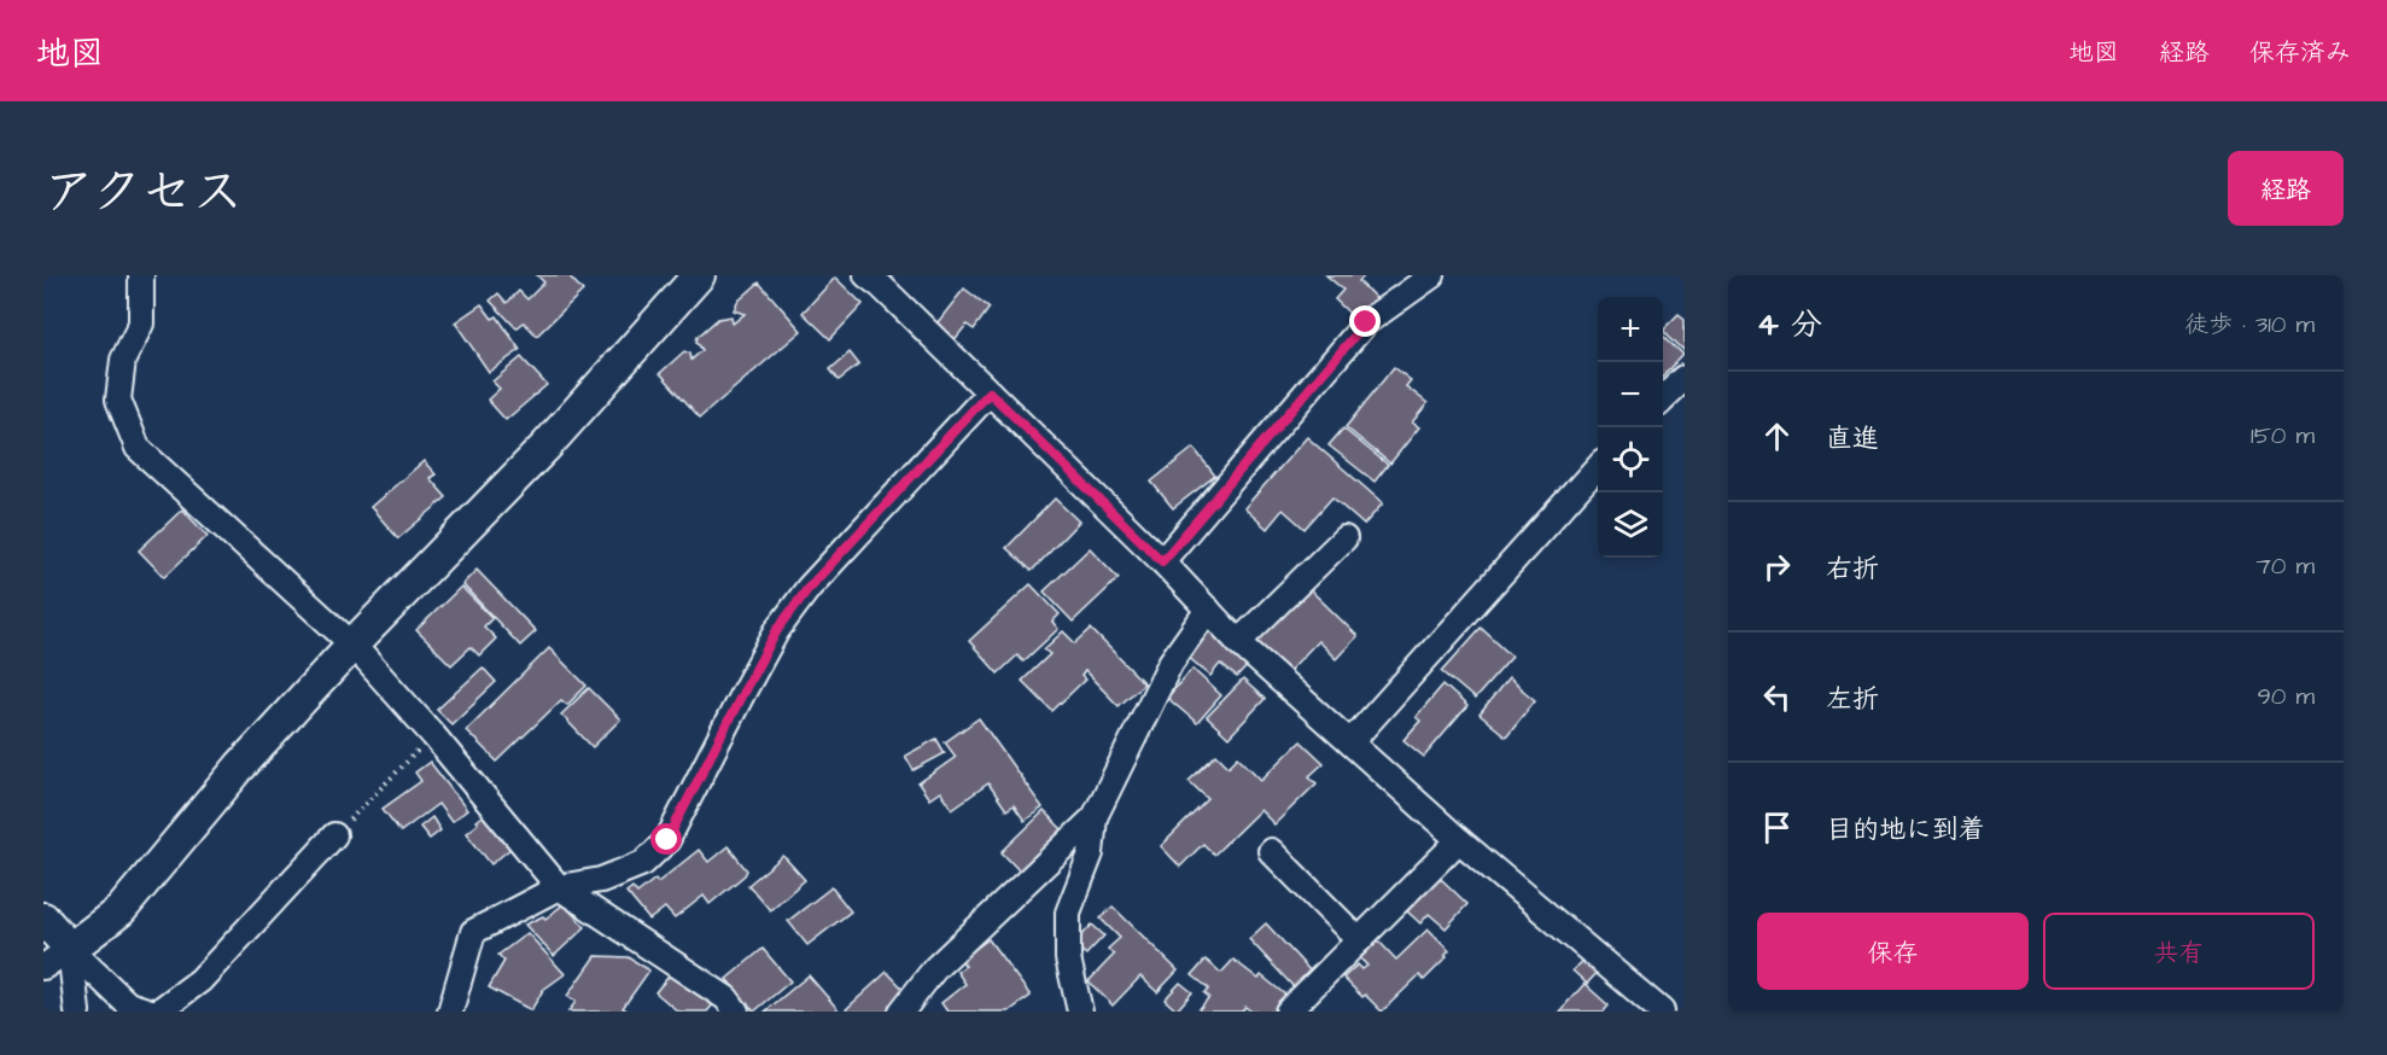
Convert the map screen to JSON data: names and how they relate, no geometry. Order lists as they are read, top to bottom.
{
  "page": {
    "header": "地図",
    "nav": ["地図", "経路", "保存済み"],
    "title": "アクセス",
    "buttons": [
      "経路",
      ["保存", "共有"]
    ],
    "heading": ["4 分", "徒歩 · 310 m"],
    "map_buttons": ["+", "−"],
    "list": [
      ["直進", "150 m"],
      ["右折", "70 m"],
      ["左折", "90 m"],
      "目的地に到着"
    ]
  }
}
